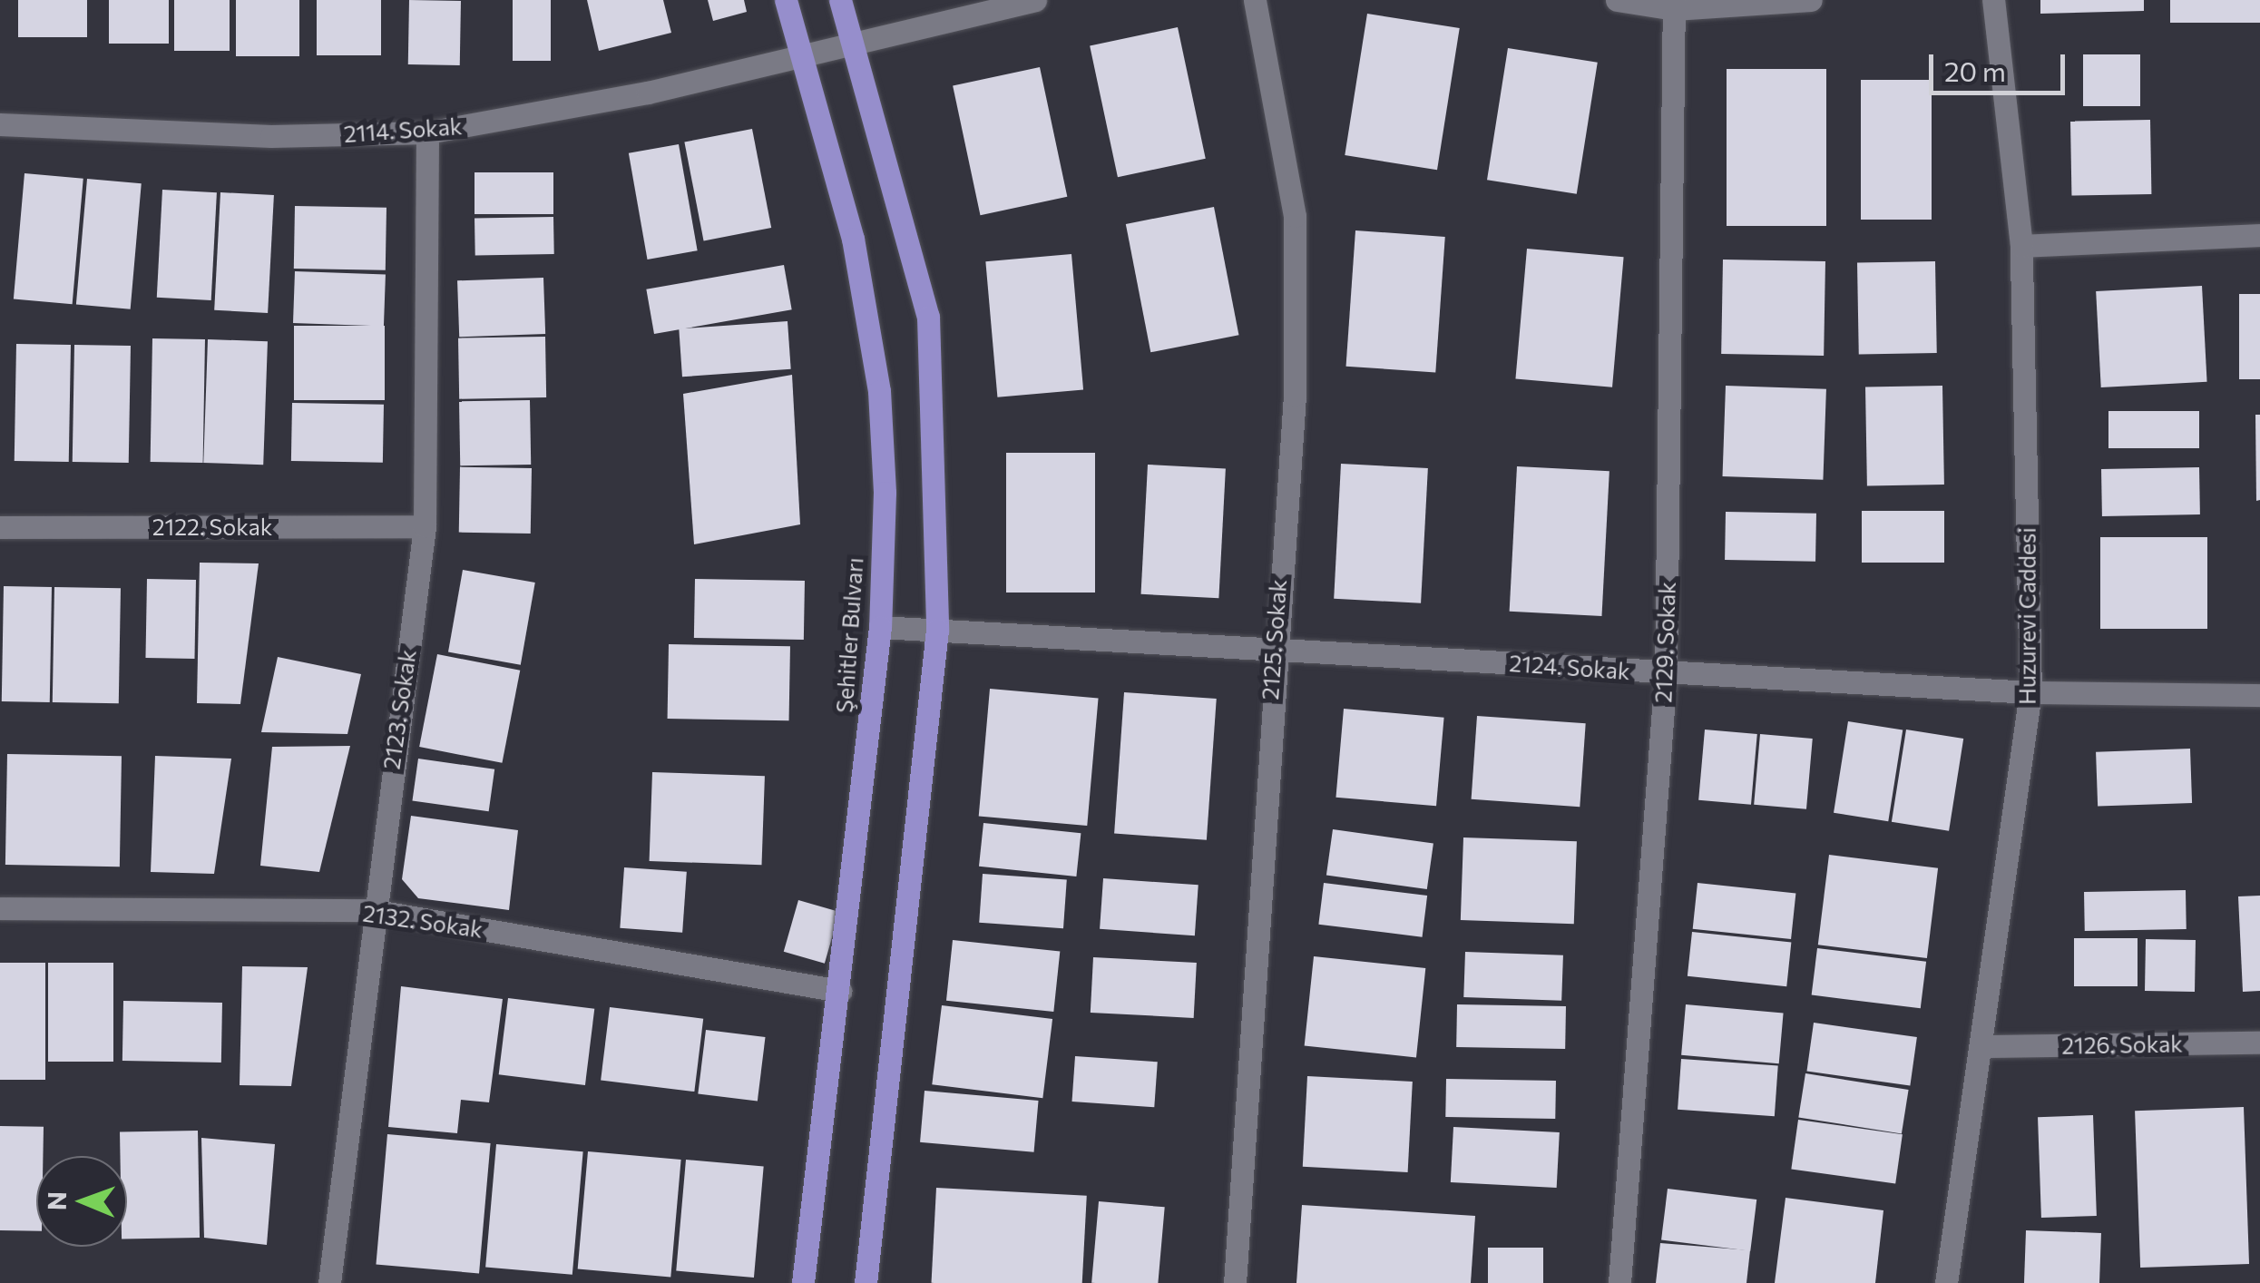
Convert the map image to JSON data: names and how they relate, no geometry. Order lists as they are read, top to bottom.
{
  "streets": {
    "main road": ["Şehitler Bulvarı"],
    "street": [
      "2114. Sokak",
      "2122. Sokak",
      "Huzurevi Caddesi",
      "2125. Sokak",
      "2129. Sokak",
      "2124. Sokak",
      "2123. Sokak",
      "2132. Sokak",
      "2126. Sokak"
    ]
  },
  "crossings": [
    ["2114. Sokak", "Şehitler Bulvarı"],
    ["2114. Sokak", "2123. Sokak"],
    ["2122. Sokak", "2123. Sokak"],
    ["Huzurevi Caddesi", "2124. Sokak"],
    ["Huzurevi Caddesi", "2126. Sokak"],
    ["Şehitler Bulvarı", "2124. Sokak"],
    ["Şehitler Bulvarı", "2132. Sokak"],
    ["2125. Sokak", "2124. Sokak"],
    ["2129. Sokak", "2124. Sokak"],
    ["2123. Sokak", "2132. Sokak"]
  ],
  "scale_bar": "20 m",
  "north": "left"
}
